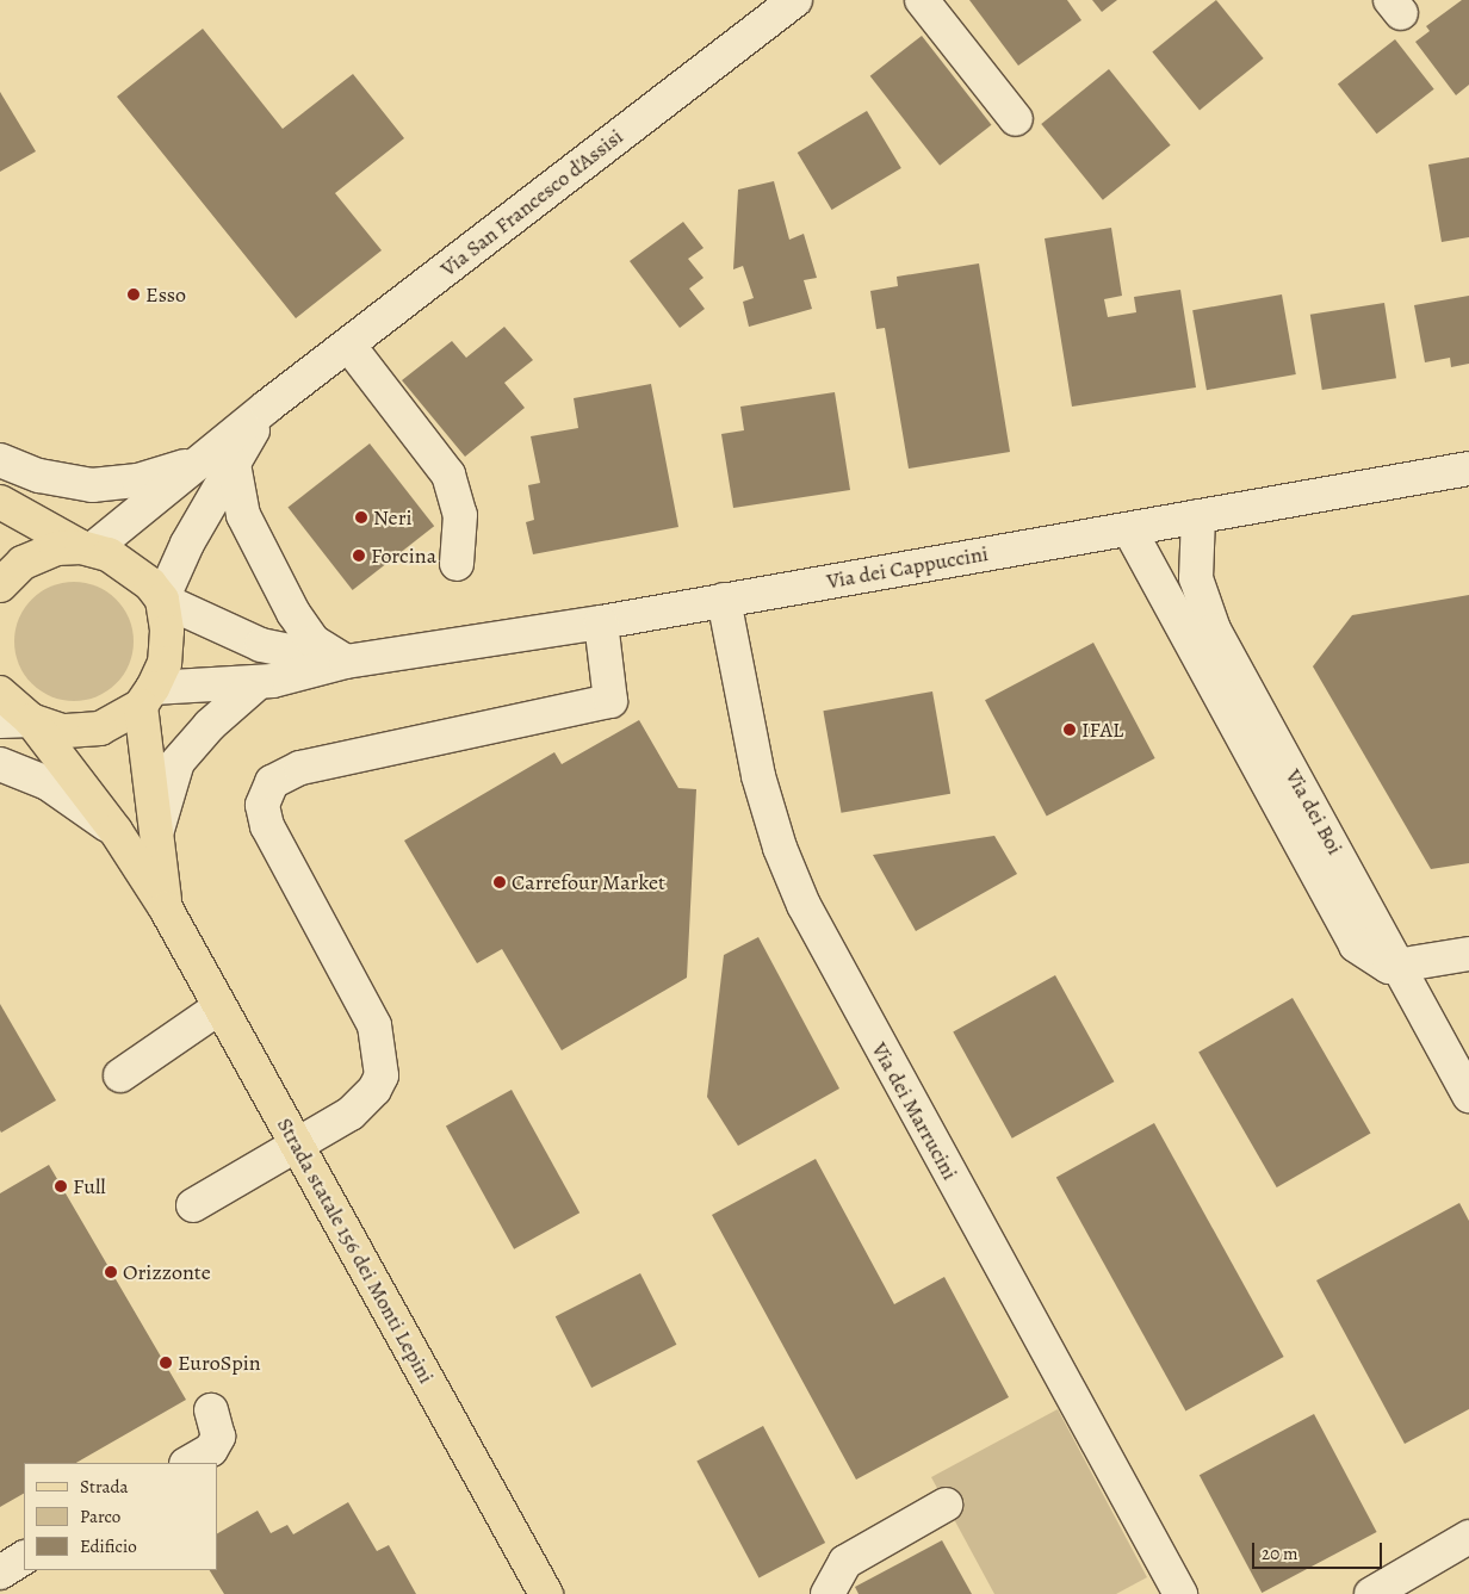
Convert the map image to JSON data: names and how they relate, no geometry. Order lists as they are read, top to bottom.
{
  "streets": {
    "main road": ["Strada statale 156 dei Monti Lepini"],
    "street": [
      "Via San Francesco d'Assisi",
      "Via dei Cappuccini",
      "Via dei Boi",
      "Via dei Marrucini"
    ]
  },
  "crossings": [
    ["Via San Francesco d'Assisi", "Via dei Cappuccini"],
    ["Via dei Cappuccini", "Via dei Boi"],
    ["Via dei Cappuccini", "Via dei Marrucini"],
    ["Via dei Cappuccini", "Strada statale 156 dei Monti Lepini"]
  ],
  "places": [
    "Esso",
    "Neri",
    "Forcina",
    "IFAL",
    "Carrefour Market",
    "Full",
    "Orizzonte",
    "EuroSpin"
  ],
  "legend": ["Strada", "Parco", "Edificio"],
  "scale_bar": "20 m"
}
